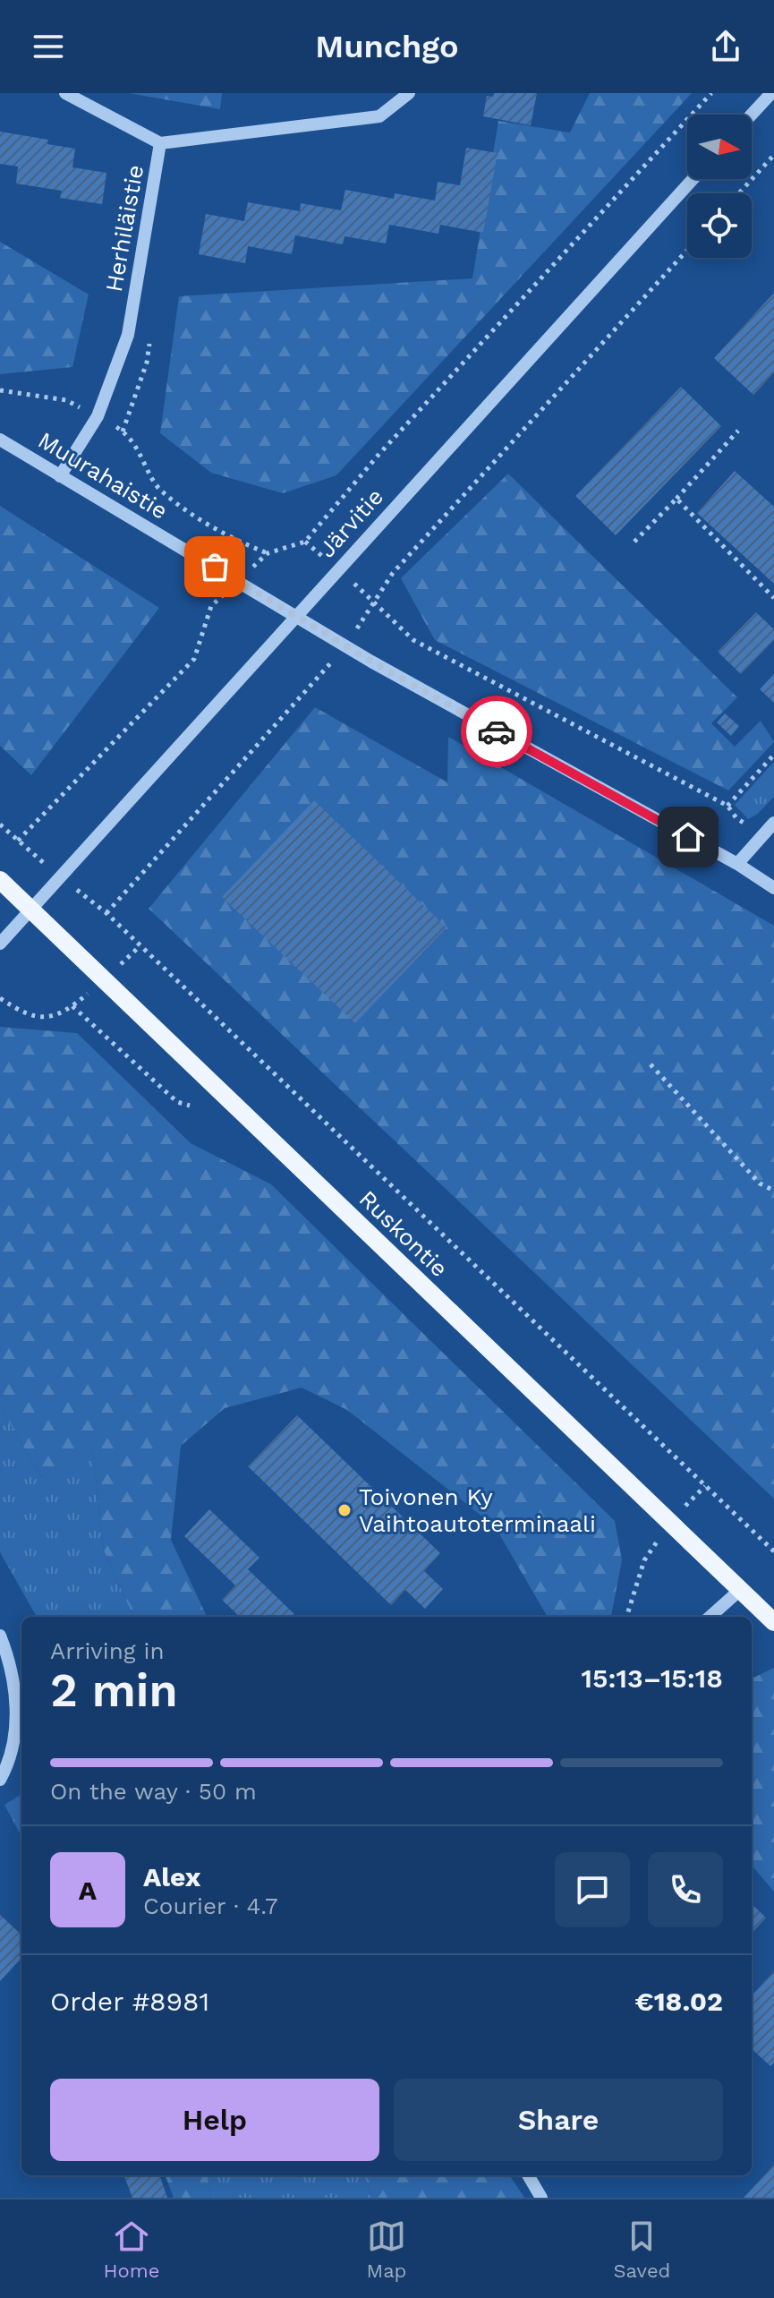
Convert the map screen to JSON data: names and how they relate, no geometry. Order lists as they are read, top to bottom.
{
  "streets": {
    "main road": ["Ruskontie"],
    "street": ["Herhiläistie", "Muurahaistie", "Järvitie"]
  },
  "crossings": [
    ["Herhiläistie", "Muurahaistie"],
    ["Muurahaistie", "Järvitie"],
    ["Järvitie", "Ruskontie"]
  ],
  "places": ["Toivonen Ky Vaihtoautoterminaali"],
  "north": "right",
  "page": {
    "header": "Munchgo",
    "heading": ["2 min", "Arriving in", "15:13–15:18"],
    "panel": [
      "Alex",
      "Courier · 4.7",
      "Order #8981",
      "€18.02"
    ],
    "bar": "On the way · 50 m",
    "round": "A",
    "buttons": ["Help", "Share"],
    "tabs": ["Home", "Map", "Saved"]
  }
}
